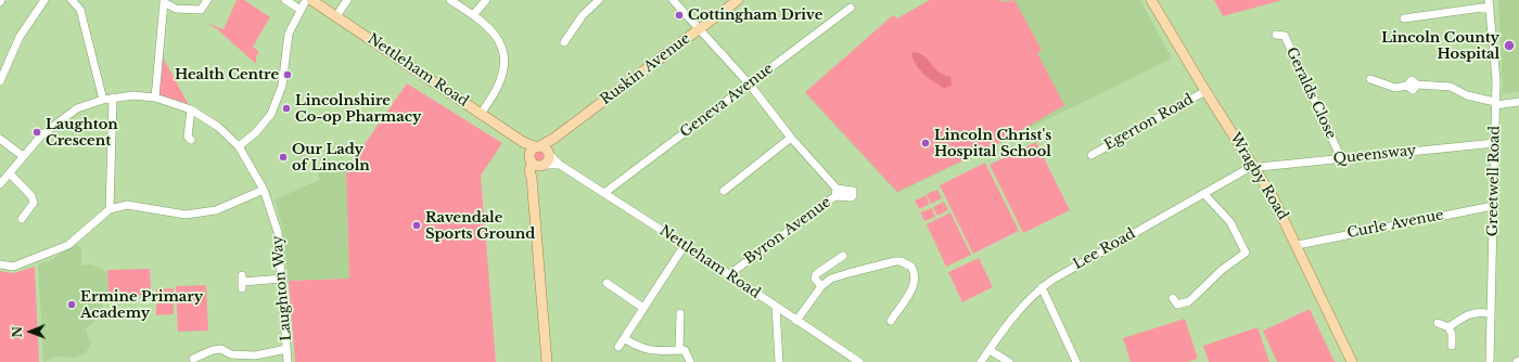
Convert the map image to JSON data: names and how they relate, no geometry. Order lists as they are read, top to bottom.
{
  "streets": {
    "main road": ["Ruskin Avenue", "Nettleham Road", "Wragby Road"],
    "street": [
      "Geralds Close",
      "Geneva Avenue",
      "Egerton Road",
      "Queensway",
      "Greetwell Road",
      "Curle Avenue",
      "Byron Avenue",
      "Lee Road",
      "Laughton Way"
    ]
  },
  "crossings": [
    ["Ruskin Avenue", "Nettleham Road"],
    ["Nettleham Road", "Geneva Avenue"],
    ["Nettleham Road", "Byron Avenue"],
    ["Geralds Close", "Queensway"],
    ["Egerton Road", "Wragby Road"],
    ["Queensway", "Wragby Road"],
    ["Queensway", "Greetwell Road"],
    ["Queensway", "Lee Road"],
    ["Wragby Road", "Curle Avenue"],
    ["Wragby Road", "Lee Road"],
    ["Greetwell Road", "Curle Avenue"]
  ],
  "places": [
    "Cottingham Drive",
    "Lincoln County Hospital",
    "Health Centre",
    "Lincolnshire Co-op Pharmacy",
    "Laughton Crescent",
    "Lincoln Christ's Hospital School",
    "Our Lady of Lincoln",
    "Ravendale Sports Ground",
    "Ermine Primary Academy"
  ],
  "north": "left"
}
